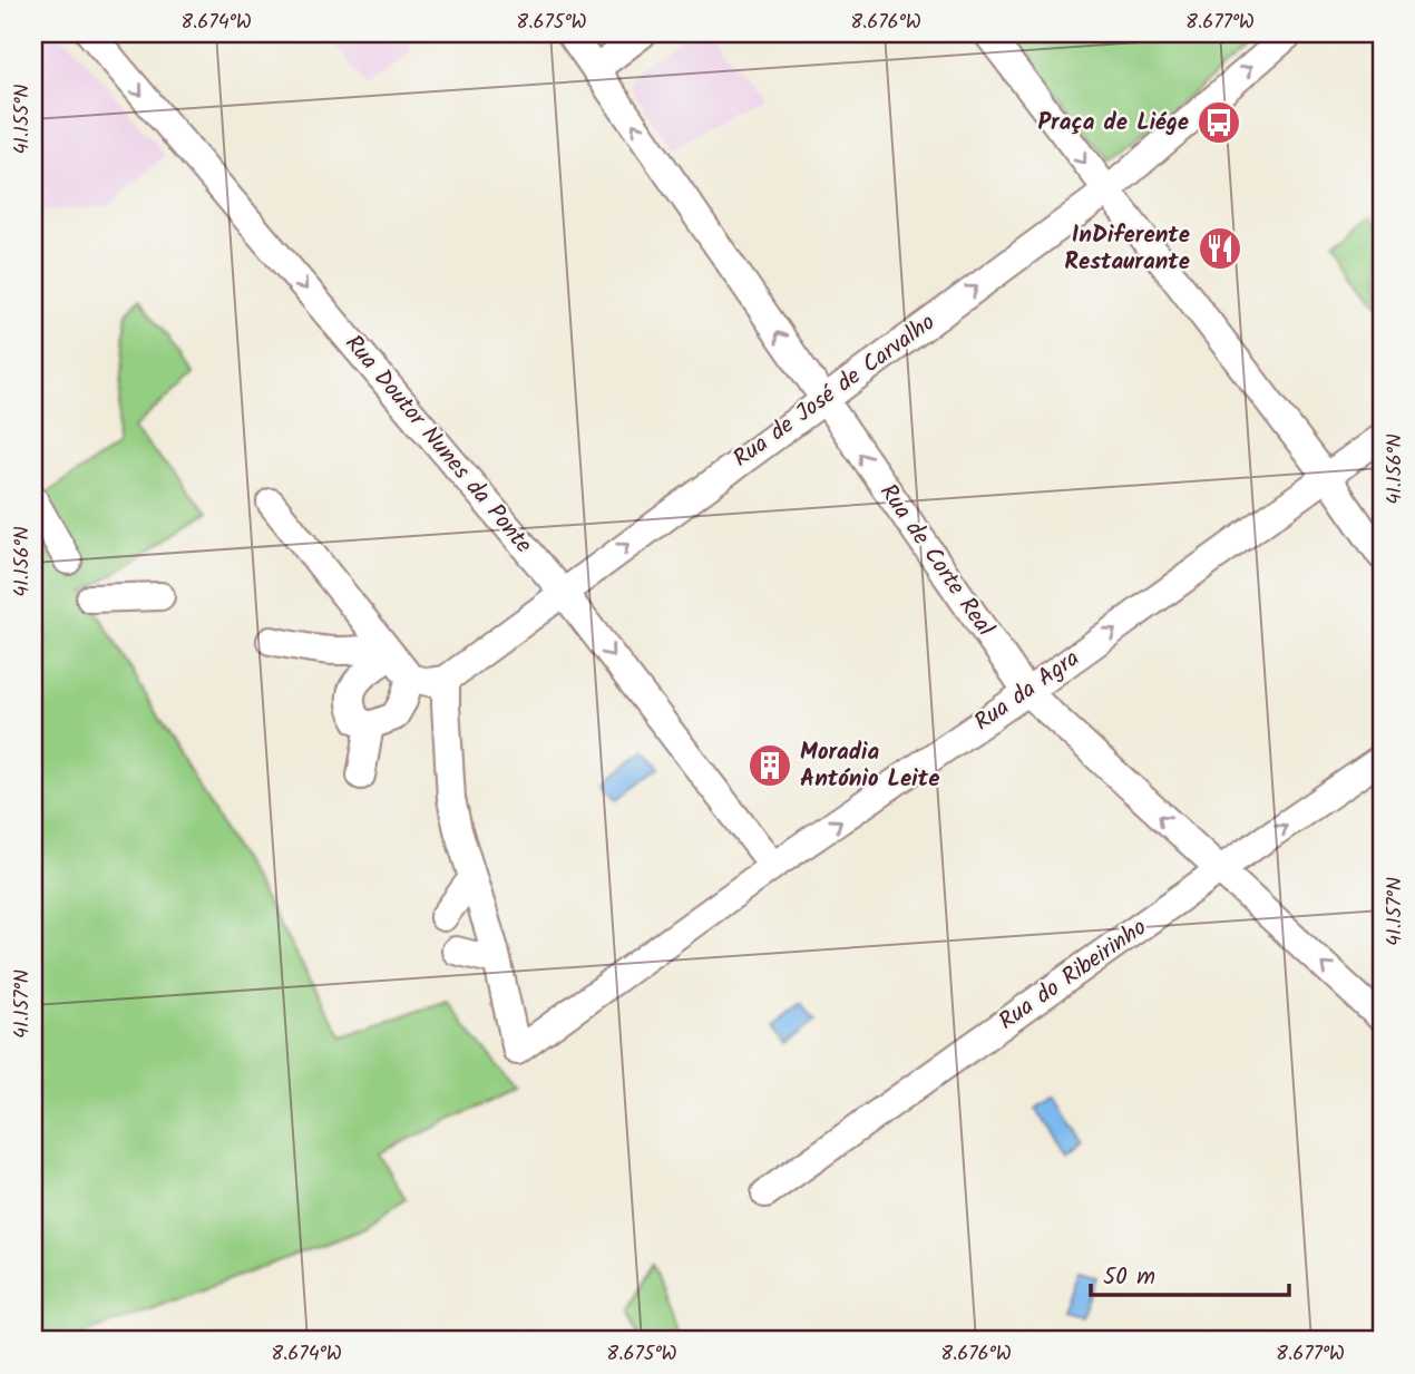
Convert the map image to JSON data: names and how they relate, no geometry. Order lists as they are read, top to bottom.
{
  "streets": {
    "street": [
      "Rua de José de Carvalho",
      "Rua Doutor Nunes da Ponte",
      "Rua de Corte Real",
      "Rua da Agra",
      "Rua do Ribeirinho"
    ]
  },
  "crossings": [
    ["Rua de José de Carvalho", "Rua Doutor Nunes da Ponte"],
    ["Rua de José de Carvalho", "Rua de Corte Real"],
    ["Rua Doutor Nunes da Ponte", "Rua da Agra"],
    ["Rua de Corte Real", "Rua da Agra"],
    ["Rua de Corte Real", "Rua do Ribeirinho"]
  ],
  "one_way": [
    "Rua de José de Carvalho",
    "Rua Doutor Nunes da Ponte",
    "Rua de Corte Real",
    "Rua da Agra"
  ],
  "places": {
    "bus stop": ["Praça de Liége"],
    "restaurant": ["InDiferente Restaurante"],
    "building": ["Moradia António Leite"]
  },
  "scale_bar": "50 m",
  "coordinates": [
    "8.674°W",
    "8.675°W",
    "8.676°W",
    "8.677°W",
    "41.155°N",
    "41.156°N",
    "41.157°N"
  ]
}
